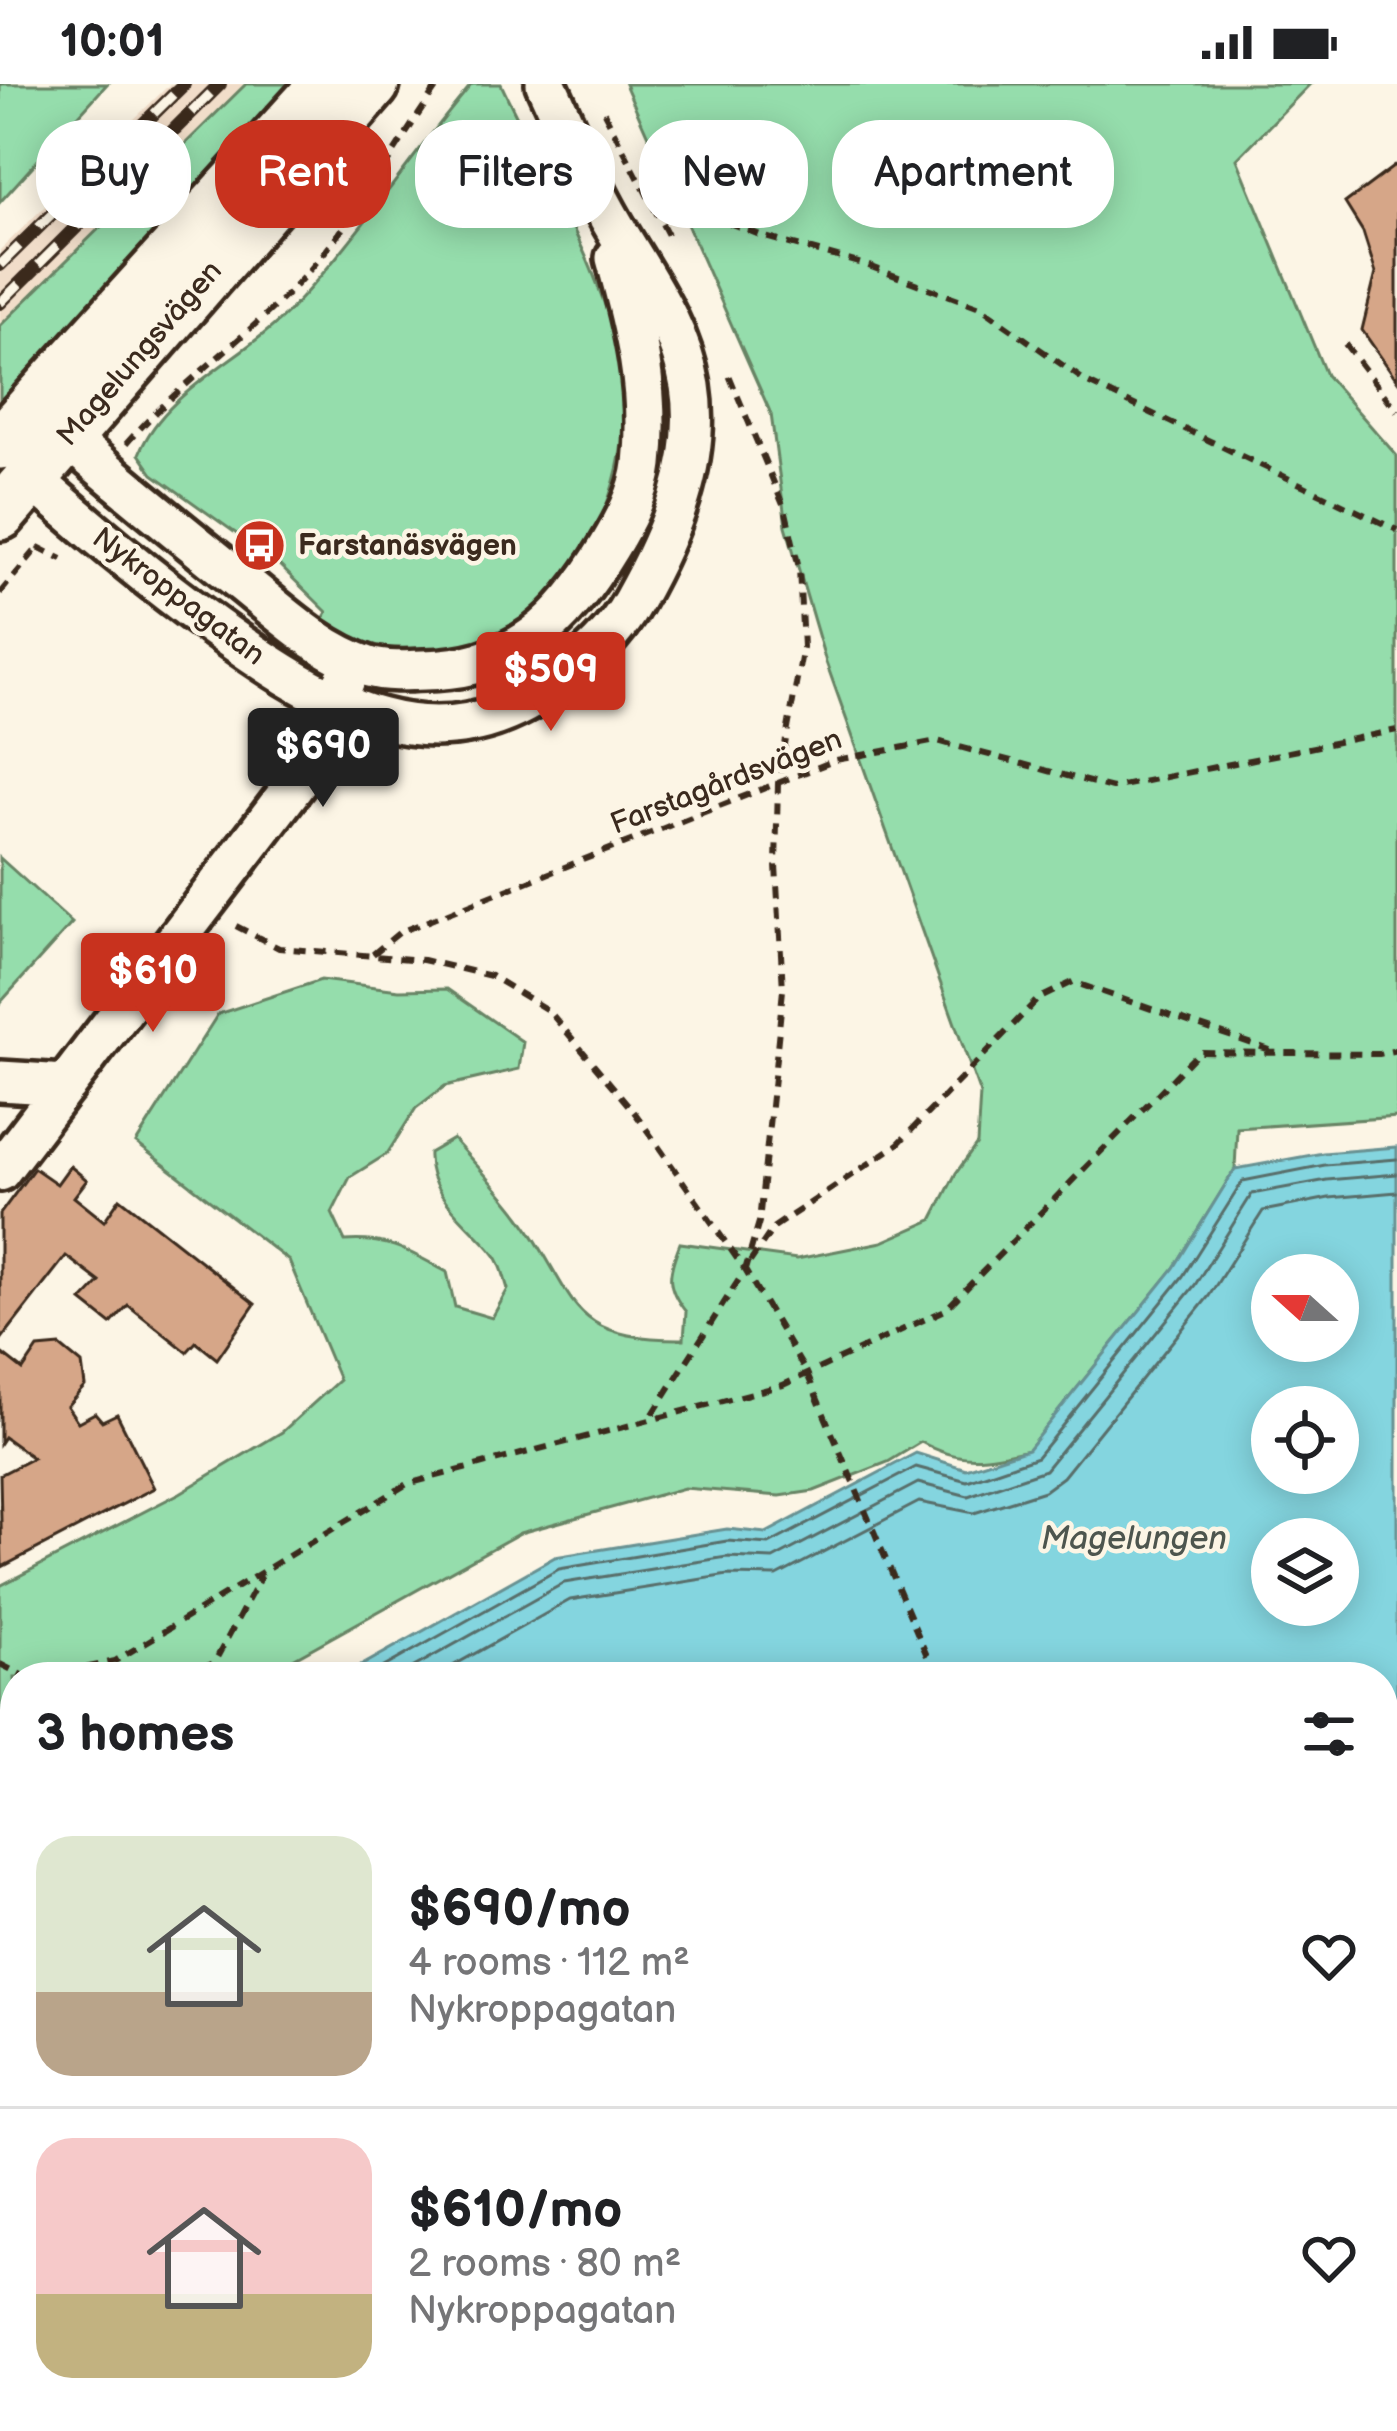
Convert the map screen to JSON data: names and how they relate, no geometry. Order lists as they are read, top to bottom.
{
  "streets": {
    "main road": ["Magelungsvägen"],
    "street": ["Nykroppagatan"],
    "path": ["Farstagårdsvägen"]
  },
  "crossings": [
    ["Magelungsvägen", "Nykroppagatan"]
  ],
  "water": ["Magelungen"],
  "places": {
    "bus stop": ["Farstanäsvägen"]
  },
  "north": "left",
  "page": {
    "status": "10:01",
    "chip": [
      "Buy",
      "Rent",
      "Filters",
      "New",
      "Apartment"
    ],
    "price": ["$509", "$690", "$610"],
    "heading": "3 homes",
    "list": [
      {
        "name": "$690/mo",
        "note": "4 rooms · 112 m² · Nykroppagatan"
      },
      {
        "name": "$610/mo",
        "note": "2 rooms · 80 m² · Nykroppagatan"
      }
    ]
  }
}
